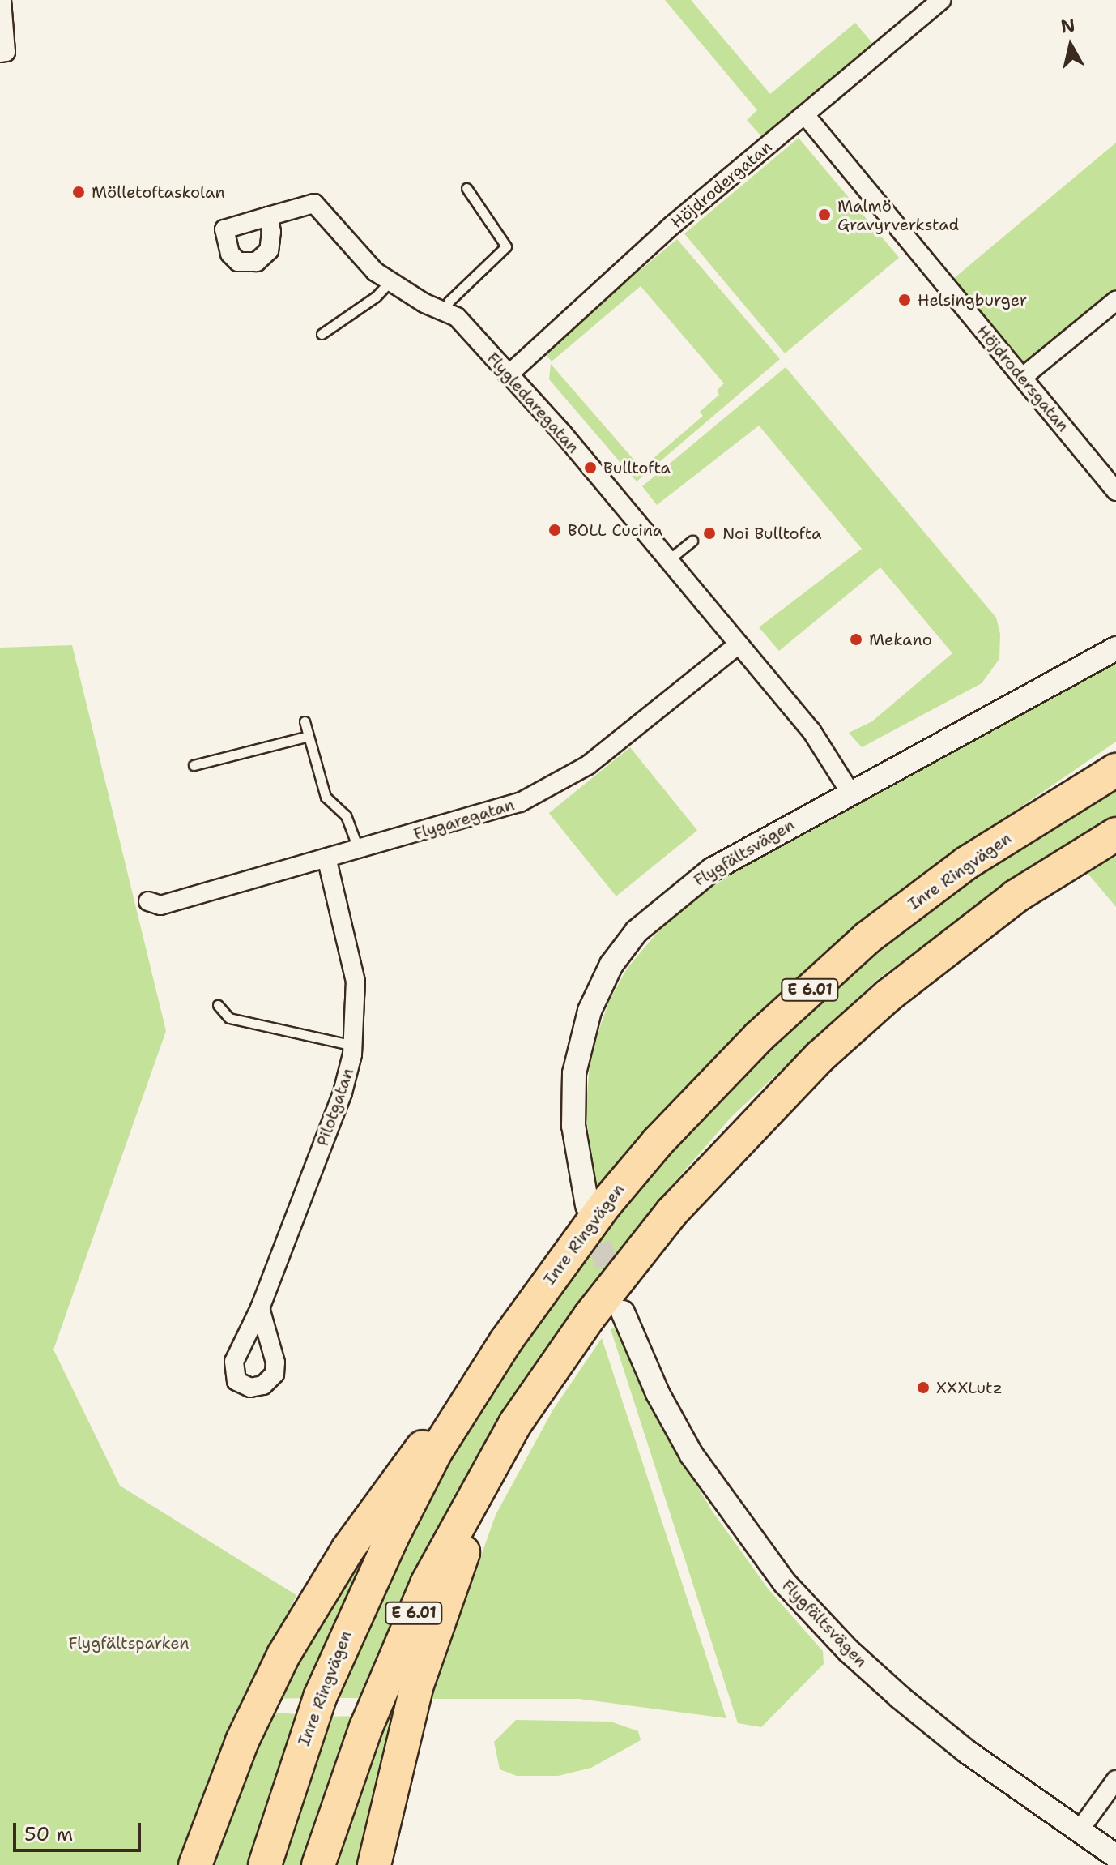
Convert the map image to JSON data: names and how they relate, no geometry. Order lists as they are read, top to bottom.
{
  "streets": {
    "highway": ["Inre Ringvägen", "E 6.01"],
    "street": [
      "Höjdrodergatan",
      "Höjdrodersgatan",
      "Flygledaregatan",
      "Flygaregatan",
      "Flygfältsvägen",
      "Pilotgatan"
    ]
  },
  "crossings": [
    ["Höjdrodergatan", "Höjdrodersgatan"],
    ["Höjdrodergatan", "Flygledaregatan"],
    ["Flygledaregatan", "Flygaregatan"],
    ["Flygledaregatan", "Flygfältsvägen"],
    ["Flygaregatan", "Pilotgatan"]
  ],
  "parks": ["Flygfältsparken"],
  "places": [
    "Mölletoftaskolan",
    "Malmö Gravyrverkstad",
    "Helsingburger",
    "Bulltofta",
    "BOLL Cucina",
    "Noi Bulltofta",
    "Mekano",
    "XXXLutz"
  ],
  "scale_bar": "50 m",
  "north": "top"
}
